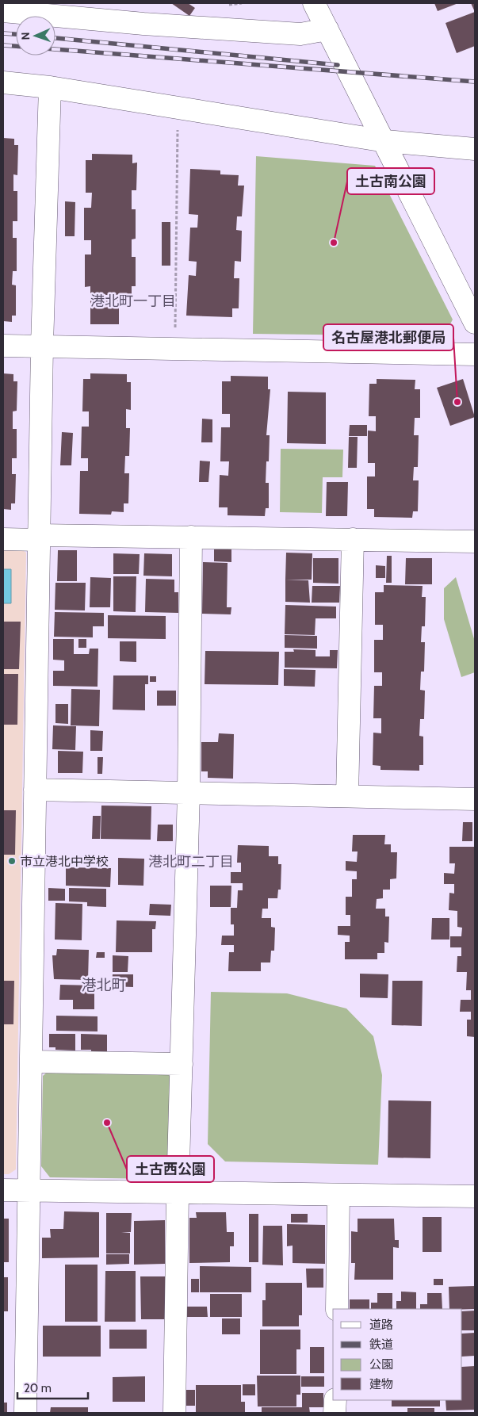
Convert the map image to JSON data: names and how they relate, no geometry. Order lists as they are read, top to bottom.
{
  "districts": ["港北町一丁目", "港北町二丁目", "港北町"],
  "places": [
    "土古南公園",
    "名古屋港北郵便局",
    "市立港北中学校",
    "土古西公園"
  ],
  "legend": [
    "道路",
    "鉄道",
    "公園",
    "建物"
  ],
  "scale_bar": "20 m",
  "north": "left"
}
